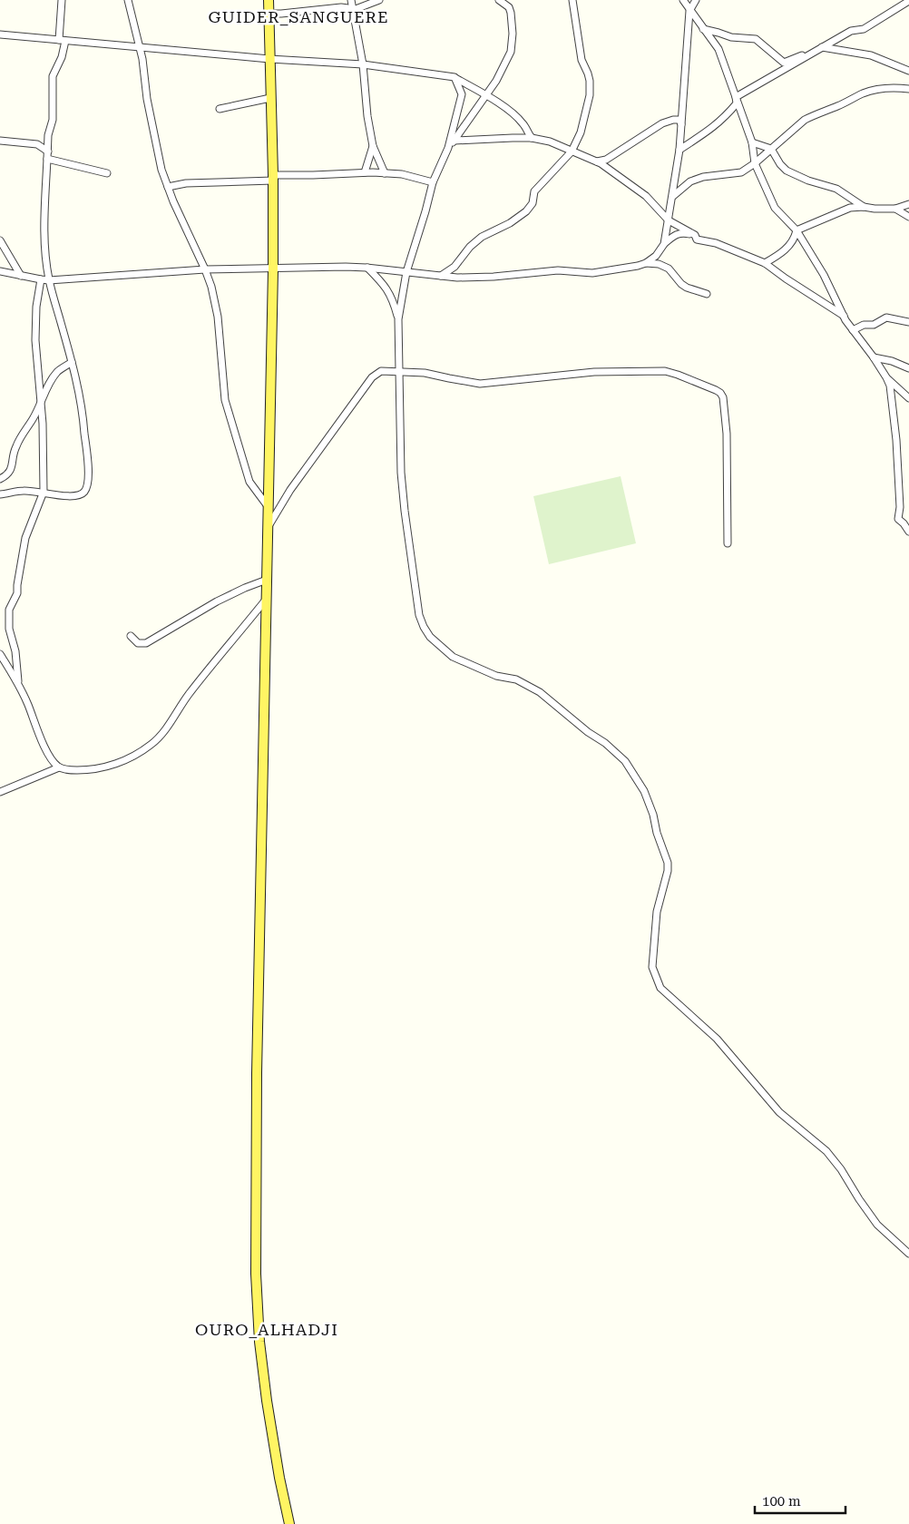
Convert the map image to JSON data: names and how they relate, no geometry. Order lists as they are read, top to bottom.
{
  "districts": ["GUIDER_SANGUERE", "OURO_ALHADJI"],
  "scale_bar": "100 m"
}
